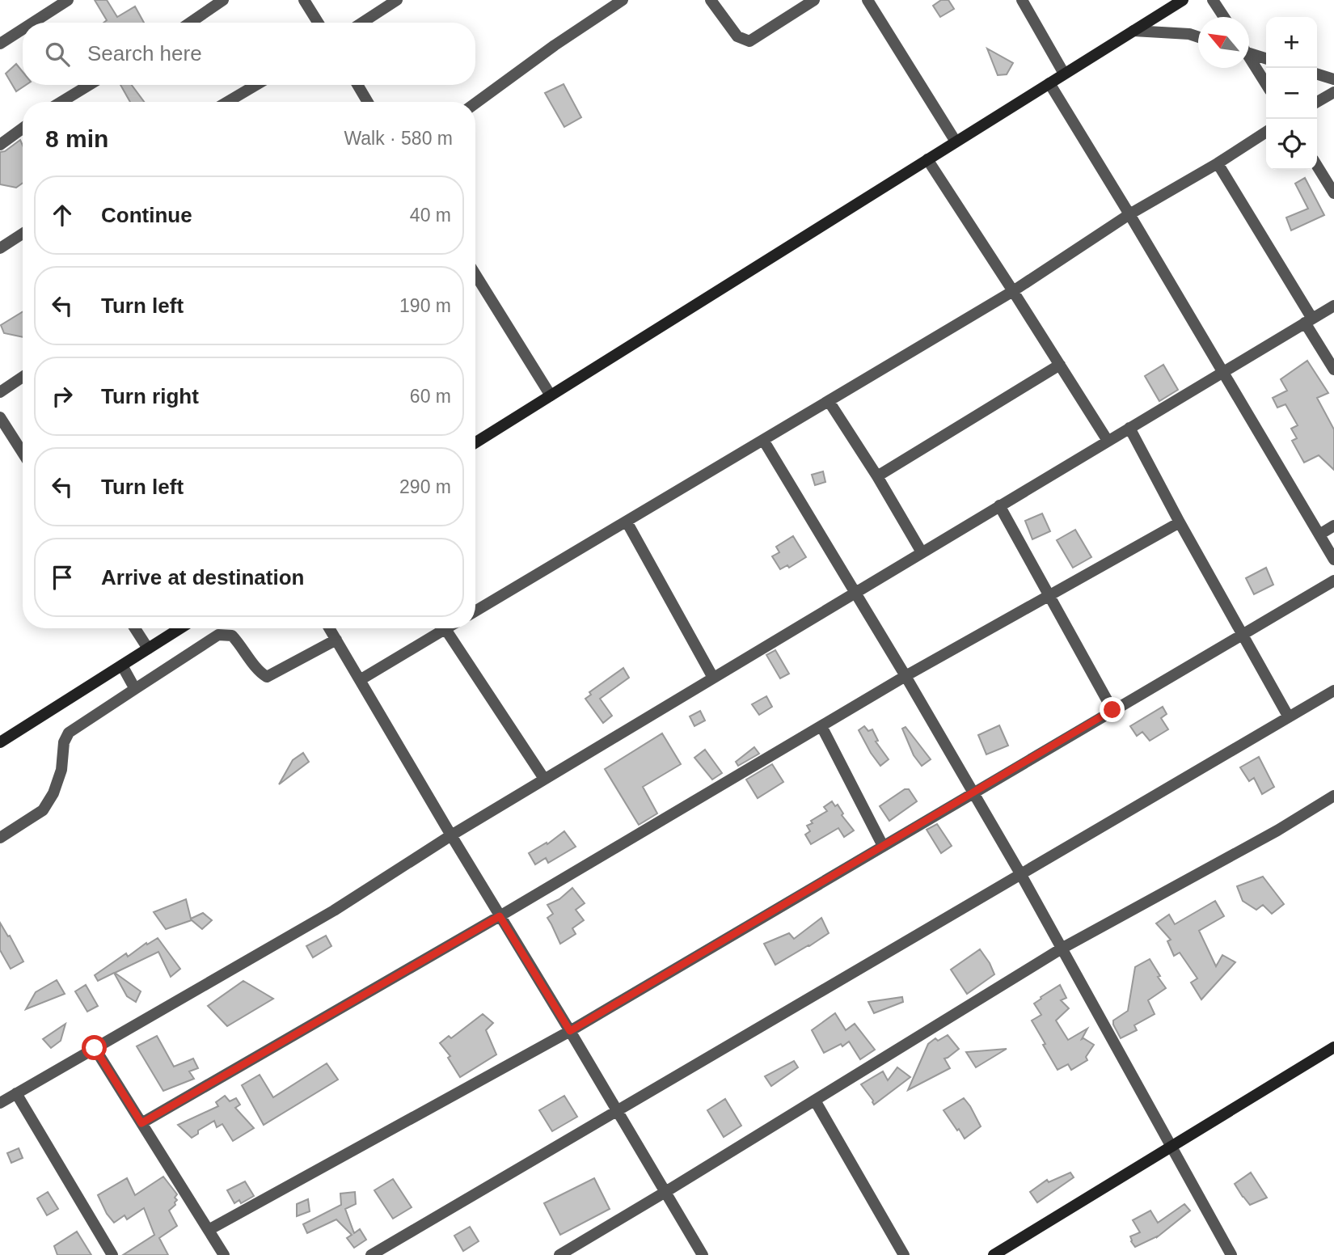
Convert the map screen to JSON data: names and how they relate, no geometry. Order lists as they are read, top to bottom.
{
  "north": "top left",
  "page": {
    "map_buttons": ["+", "−"],
    "search": "Search here",
    "heading": ["8 min", "Walk · 580 m"],
    "list": [
      ["Continue", "40 m"],
      ["Turn left", "190 m"],
      ["Turn right", "60 m"],
      ["Turn left", "290 m"],
      "Arrive at destination"
    ]
  }
}
